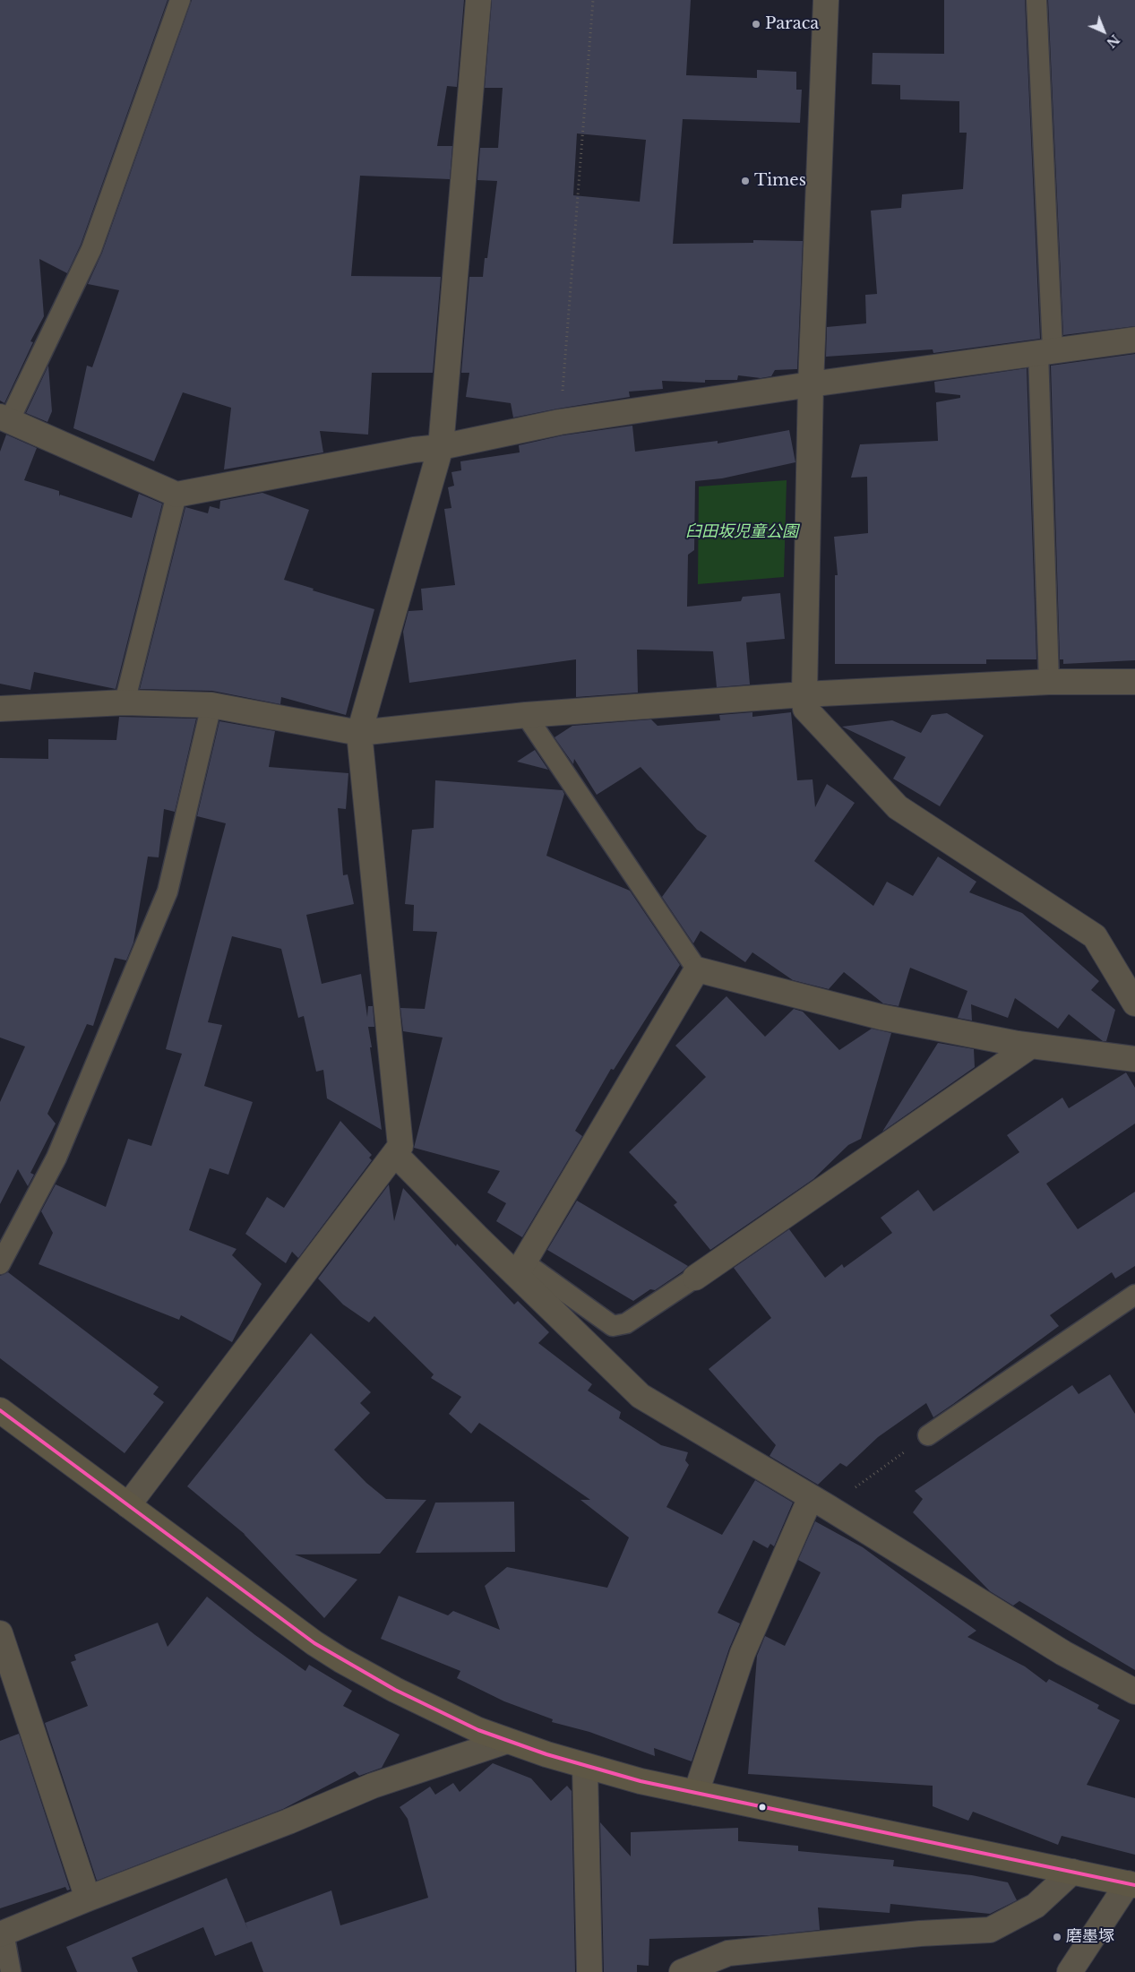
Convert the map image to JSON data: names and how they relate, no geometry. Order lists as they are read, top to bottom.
{
  "parks": ["臼田坂児童公園"],
  "places": ["Paraca", "Times", "磨墨塚"],
  "north": "bottom right"
}
